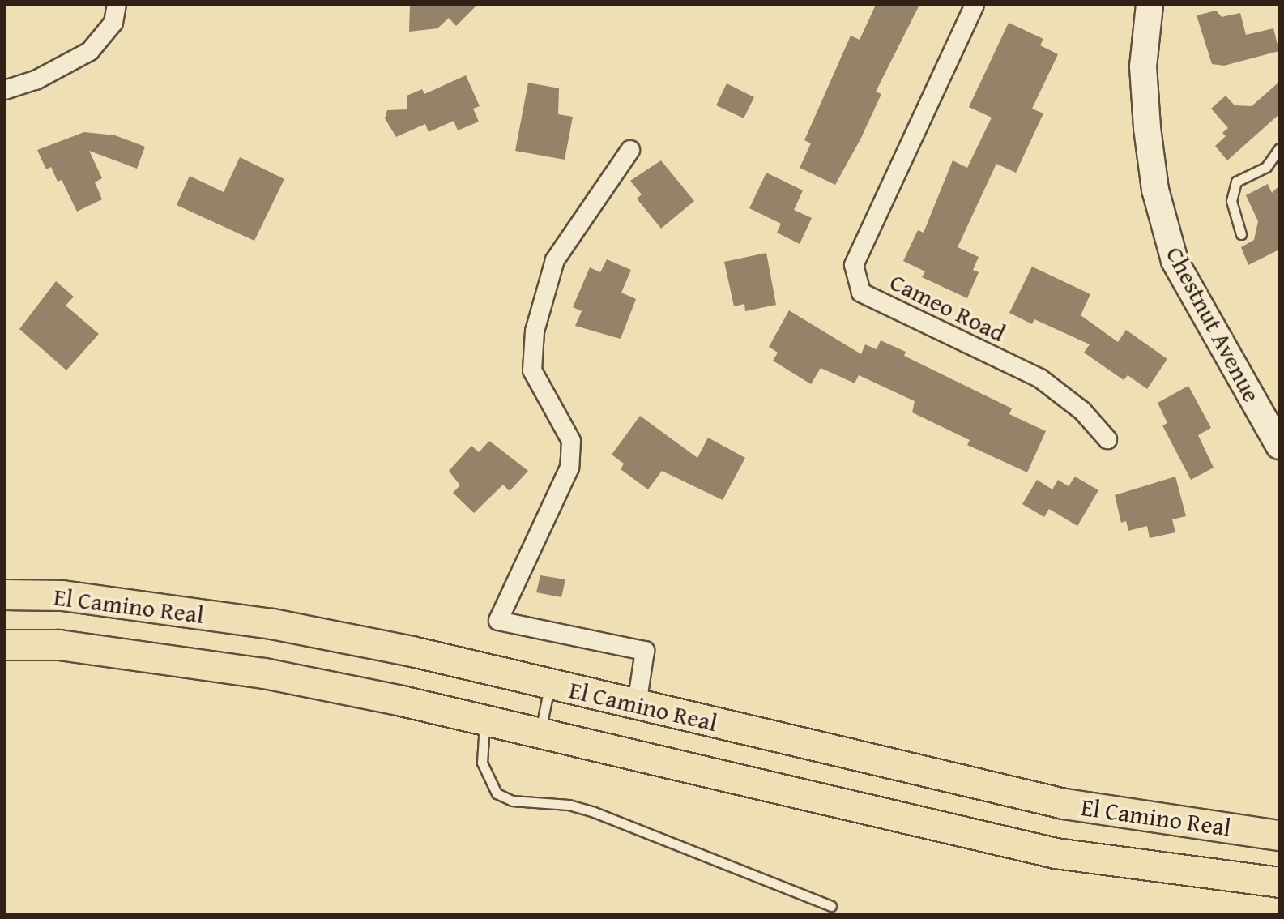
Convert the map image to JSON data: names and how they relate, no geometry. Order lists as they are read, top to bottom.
{
  "streets": {
    "main road": ["Chestnut Avenue", "El Camino Real"],
    "street": ["Cameo Road"]
  }
}
